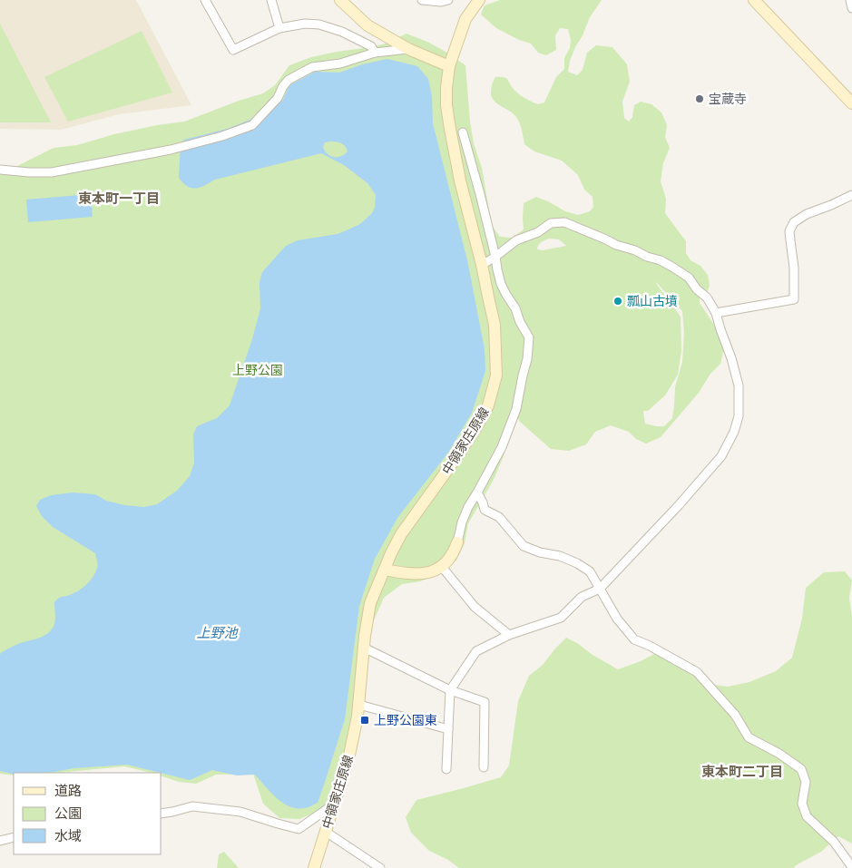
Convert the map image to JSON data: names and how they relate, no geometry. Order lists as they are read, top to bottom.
{
  "streets": {
    "main road": ["中領家庄原線"]
  },
  "districts": ["東本町一丁目", "東本町二丁目"],
  "water": ["上野池"],
  "parks": ["上野公園"],
  "places": {
    "other": ["宝蔵寺", "瓢山古墳"],
    "transit": ["上野公園東"]
  },
  "legend": ["道路", "公園", "水域"]
}
